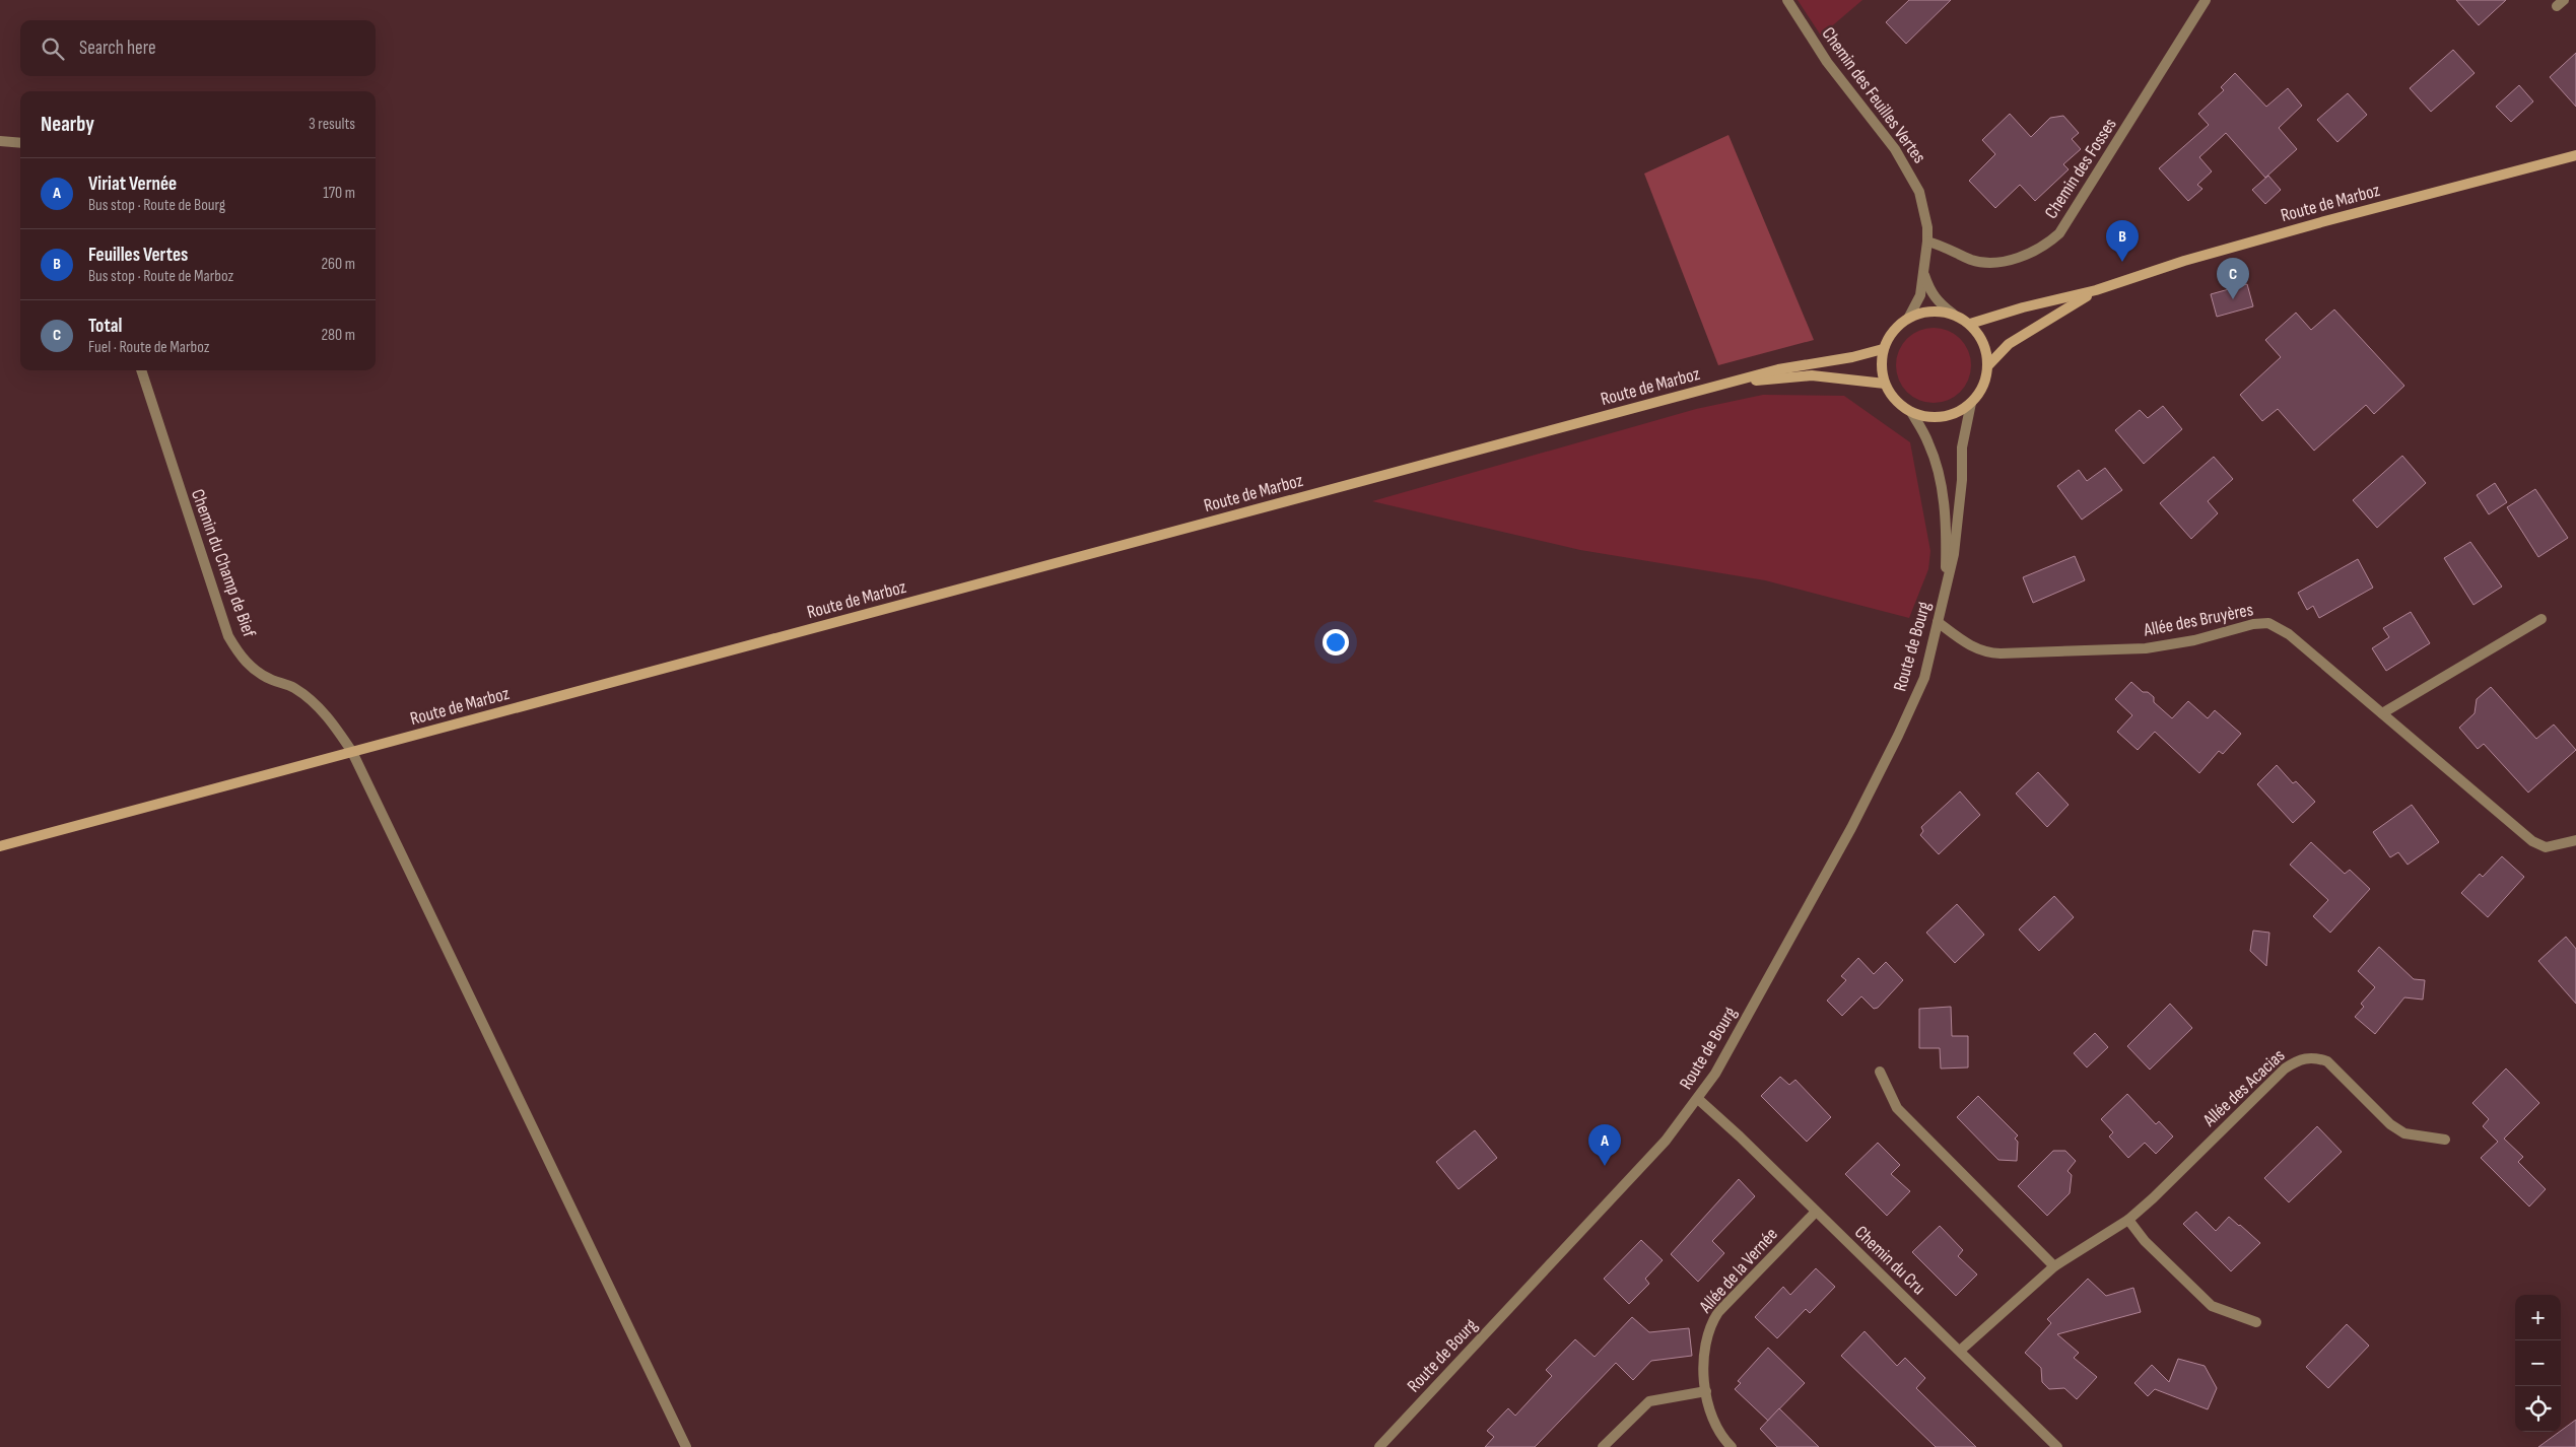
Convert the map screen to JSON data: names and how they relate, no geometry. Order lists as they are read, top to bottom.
{
  "streets": {
    "main road": ["Route de Marboz"],
    "street": [
      "Chemin des Feuilles Vertes",
      "Chemin des Fosses",
      "Chemin du Champ de Bief",
      "Allée des Bruyères",
      "Route de Bourg",
      "Allée des Acacias",
      "Chemin du Cru",
      "Allée de la Vernée"
    ]
  },
  "crossings": [
    ["Chemin des Feuilles Vertes", "Chemin des Fosses"],
    ["Route de Marboz", "Chemin du Champ de Bief"],
    ["Route de Marboz", "Route de Bourg"],
    ["Allée des Bruyères", "Route de Bourg"],
    ["Route de Bourg", "Chemin du Cru"],
    ["Allée des Acacias", "Chemin du Cru"],
    ["Chemin du Cru", "Allée de la Vernée"]
  ],
  "page": {
    "search": "Search here",
    "heading": ["Nearby", "3 results"],
    "list": [
      {
        "mark": "A",
        "name": "Viriat Vernée",
        "note": "Bus stop · Route de Bourg",
        "value": "170 m"
      },
      {
        "mark": "B",
        "name": "Feuilles Vertes",
        "note": "Bus stop · Route de Marboz",
        "value": "260 m"
      },
      {
        "mark": "C",
        "name": "Total",
        "note": "Fuel · Route de Marboz",
        "value": "280 m"
      }
    ],
    "pins": ["B", "C", "A"],
    "map_buttons": ["+", "−"]
  }
}
